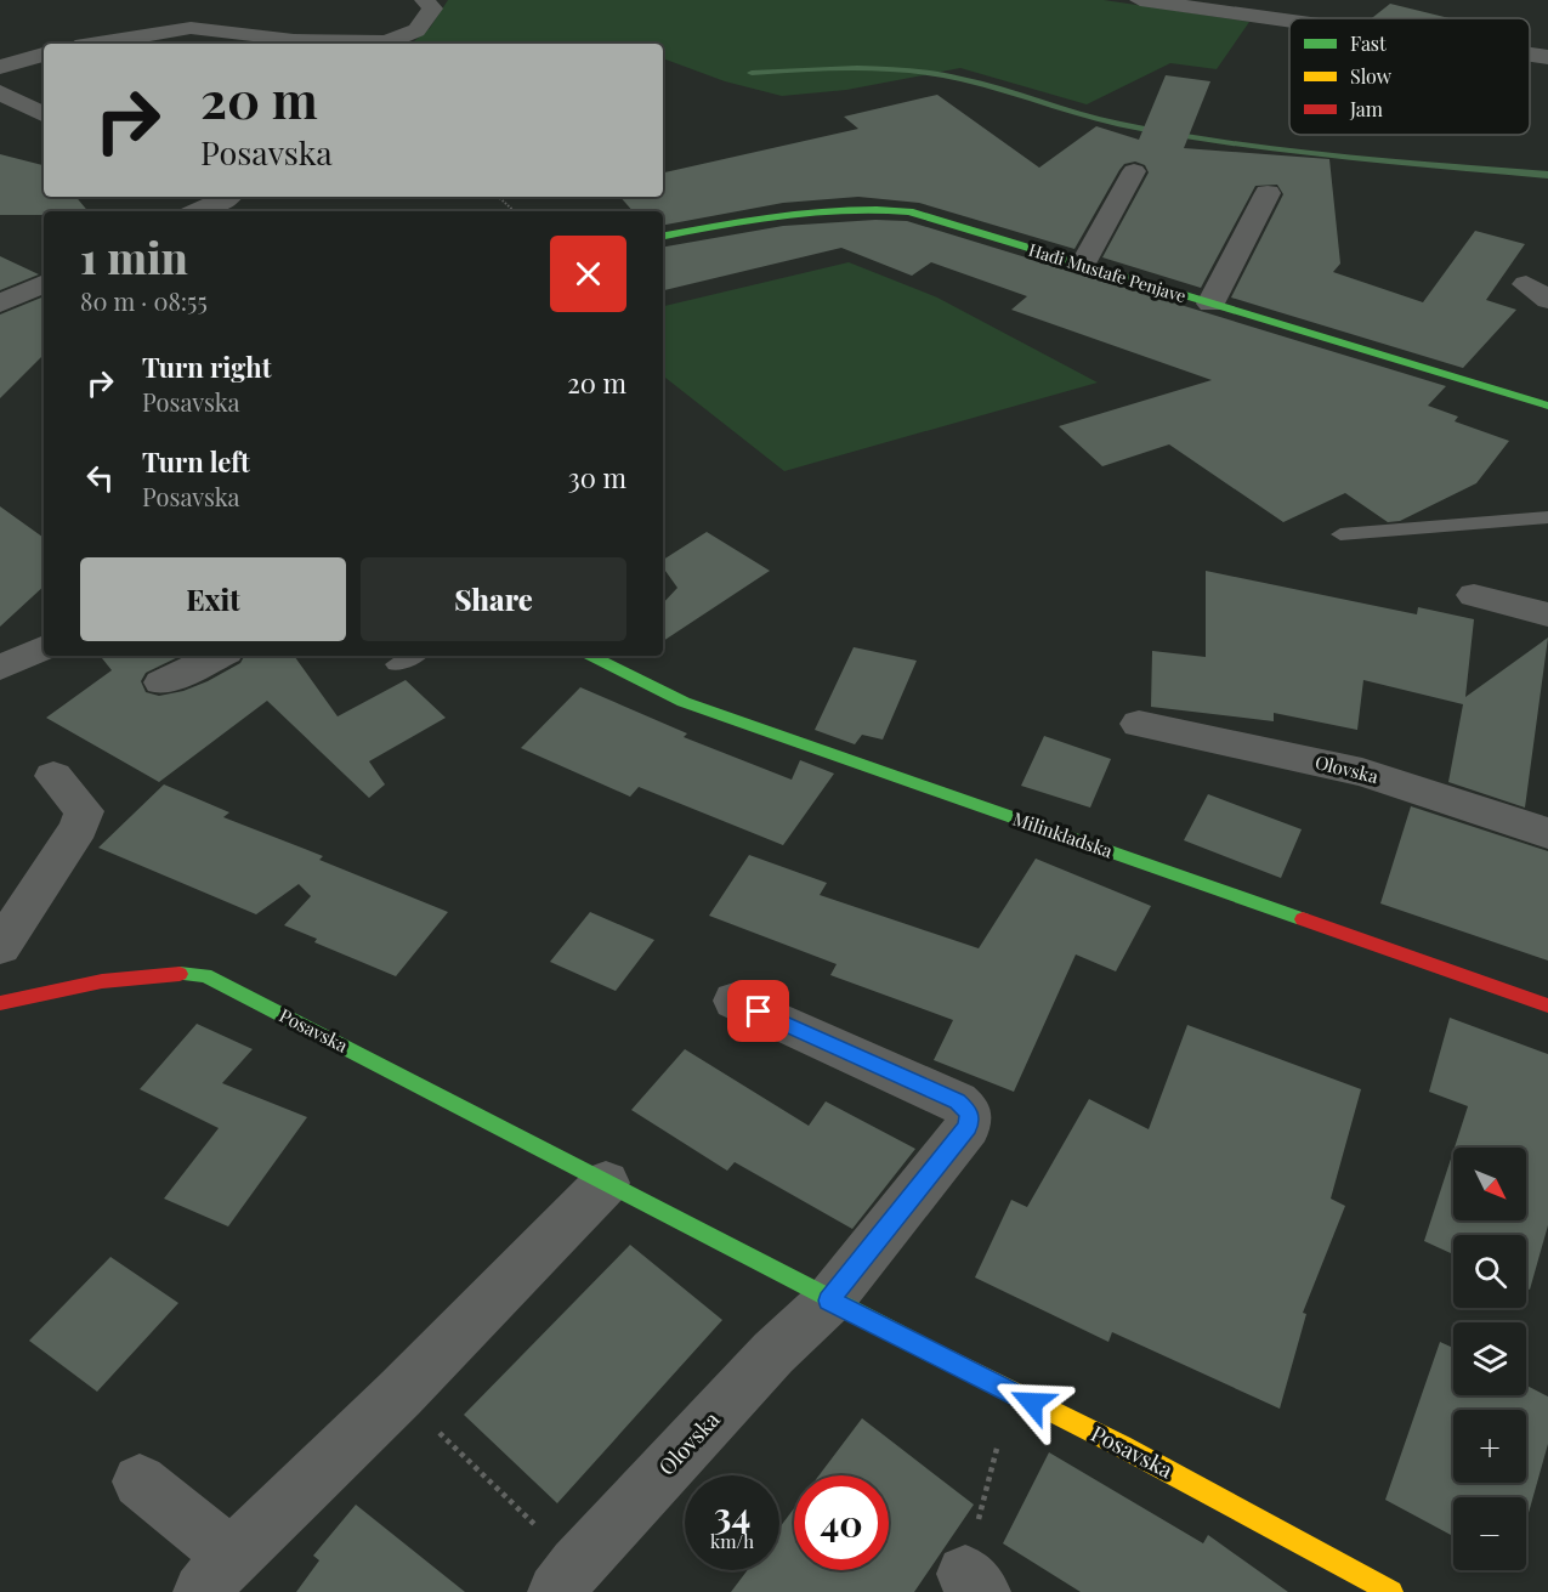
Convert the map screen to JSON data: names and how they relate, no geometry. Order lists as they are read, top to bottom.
{
  "streets": {
    "street": [
      "Hađi Mustafe Penjave",
      "Olovska",
      "Milinkladska",
      "Posavska"
    ]
  },
  "crossings": [
    ["Olovska", "Posavska"]
  ],
  "legend": ["Fast", "Slow", "Jam"],
  "north": "bottom right",
  "page": {
    "turn": ["20 m", "Posavska"],
    "heading": ["1 min", "80 m · 08:55"],
    "list": [
      {
        "name": "Turn right",
        "note": "Posavska",
        "value": "20 m"
      },
      {
        "name": "Turn left",
        "note": "Posavska",
        "value": "30 m"
      }
    ],
    "buttons": ["Exit", "Share"],
    "map_buttons": ["+", "−"],
    "speed": "34 km/h",
    "limit": "40"
  }
}
